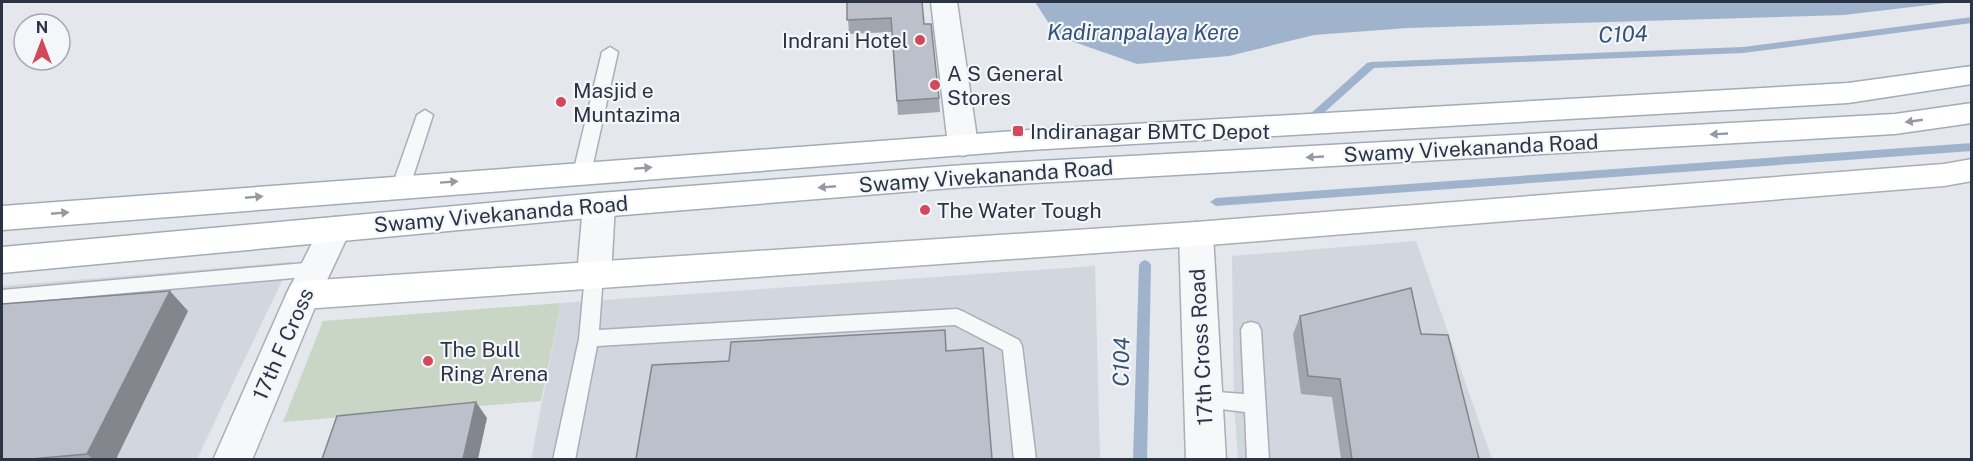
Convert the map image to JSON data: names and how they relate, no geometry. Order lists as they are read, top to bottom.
{
  "streets": {
    "main road": ["Swamy Vivekananda Road"],
    "street": ["17th F Cross", "17th Cross Road"]
  },
  "crossings": [
    ["Swamy Vivekananda Road", "17th F Cross"]
  ],
  "water": ["Kadiranpalaya Kere", "C104"],
  "places": {
    "other": [
      "Indrani Hotel",
      "A S General Stores",
      "Masjid e Muntazima",
      "The Water Tough",
      "The Bull Ring Arena"
    ],
    "transit": ["Indiranagar BMTC Depot"]
  },
  "north": "top"
}
